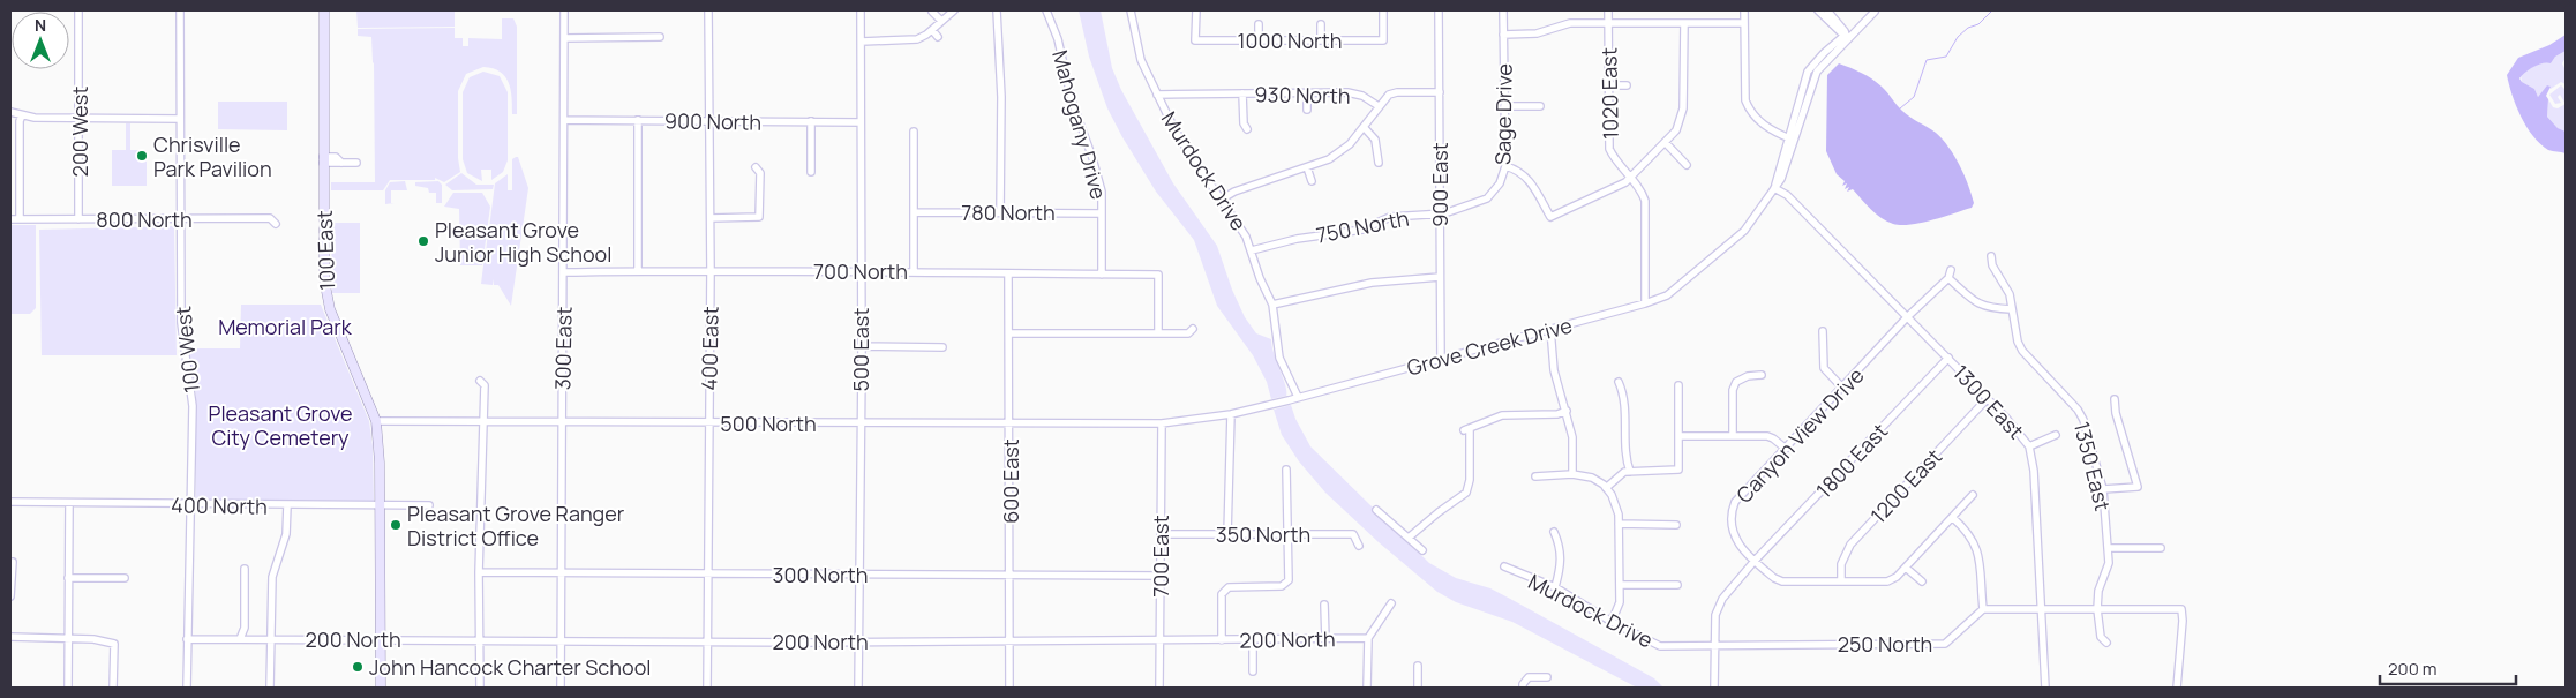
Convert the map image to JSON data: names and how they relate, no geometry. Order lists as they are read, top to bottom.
{
  "streets": {
    "main road": ["100 East"],
    "street": [
      "1000 North",
      "1020 East",
      "930 North",
      "Sage Drive",
      "900 North",
      "Mahogany Drive",
      "200 West",
      "Murdock Drive",
      "900 East",
      "780 North",
      "800 North",
      "750 North",
      "700 North",
      "Grove Creek Drive",
      "300 East",
      "400 East",
      "100 West",
      "500 East",
      "1300 East",
      "500 North",
      "Canyon View Drive",
      "1800 East",
      "1350 East",
      "600 East",
      "1200 East",
      "400 North",
      "350 North",
      "700 East",
      "300 North",
      "200 North",
      "250 North"
    ]
  },
  "crossings": [
    ["1020 East", "Grove Creek Drive"],
    ["930 North", "Murdock Drive"],
    ["930 North", "900 East"],
    ["Sage Drive", "900 East"],
    ["Sage Drive", "750 North"],
    ["900 North", "300 East"],
    ["900 North", "400 East"],
    ["900 North", "500 East"],
    ["Mahogany Drive", "780 North"],
    ["Mahogany Drive", "700 North"],
    ["200 West", "800 North"],
    ["Murdock Drive", "750 North"],
    ["Murdock Drive", "Grove Creek Drive"],
    ["Murdock Drive", "1800 East"],
    ["Murdock Drive", "250 North"],
    ["900 East", "750 North"],
    ["900 East", "Grove Creek Drive"],
    ["800 North", "100 West"],
    ["100 East", "500 North"],
    ["100 East", "400 North"],
    ["100 East", "200 North"],
    ["700 North", "300 East"],
    ["700 North", "400 East"],
    ["700 North", "500 East"],
    ["700 North", "600 East"],
    ["Grove Creek Drive", "1300 East"],
    ["Grove Creek Drive", "500 North"],
    ["Grove Creek Drive", "700 East"],
    ["300 East", "500 North"],
    ["300 East", "300 North"],
    ["300 East", "200 North"],
    ["400 East", "500 North"],
    ["400 East", "300 North"],
    ["400 East", "200 North"],
    ["100 West", "400 North"],
    ["100 West", "200 North"],
    ["500 East", "500 North"],
    ["500 East", "300 North"],
    ["500 East", "200 North"],
    ["1300 East", "Canyon View Drive"],
    ["1300 East", "1800 East"],
    ["1300 East", "1200 East"],
    ["500 North", "600 East"],
    ["500 North", "700 East"],
    ["Canyon View Drive", "1800 East"],
    ["1800 East", "250 North"],
    ["600 East", "300 North"],
    ["600 East", "200 North"],
    ["350 North", "700 East"],
    ["700 East", "300 North"],
    ["700 East", "200 North"]
  ],
  "parks": ["Memorial Park", "Pleasant Grove City Cemetery"],
  "places": [
    "Chrisville Park Pavilion",
    "Pleasant Grove Junior High School",
    "Pleasant Grove Ranger District Office",
    "John Hancock Charter School"
  ],
  "scale_bar": "200 m",
  "north": "top"
}
